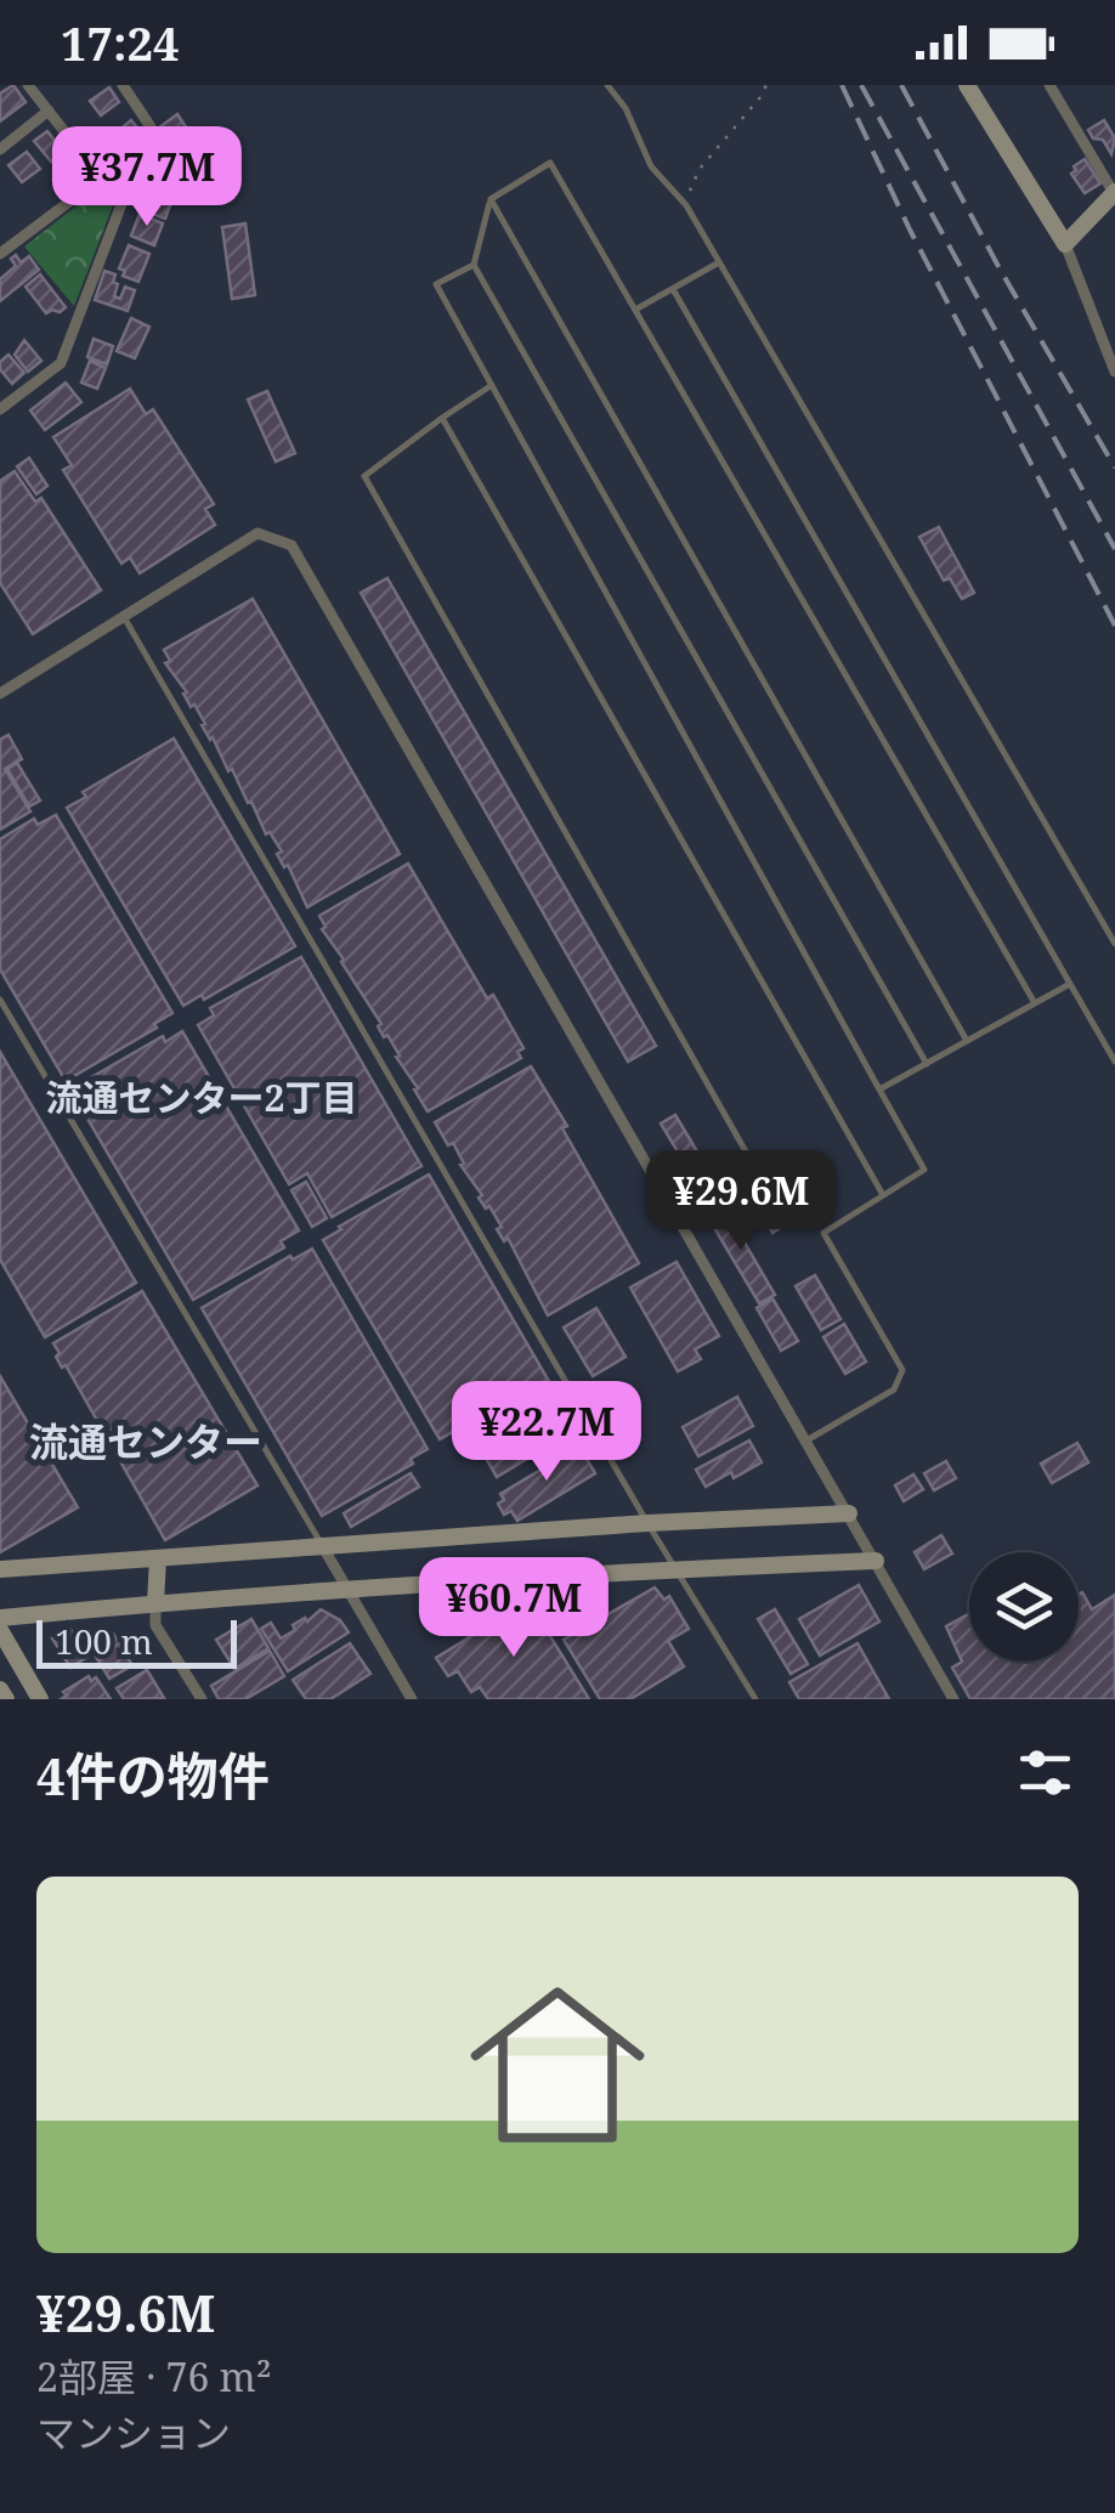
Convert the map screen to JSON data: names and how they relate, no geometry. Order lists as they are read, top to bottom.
{
  "districts": ["流通センター2丁目", "流通センター"],
  "scale_bar": "100 m",
  "page": {
    "status": "17:24",
    "price": [
      "¥37.7M",
      "¥29.6M",
      "¥22.7M",
      "¥60.7M"
    ],
    "scale": "100 m",
    "heading": "4件の物件",
    "list": [
      {
        "name": "¥29.6M",
        "note": "2部屋 · 76 m² · マンション"
      }
    ]
  }
}
